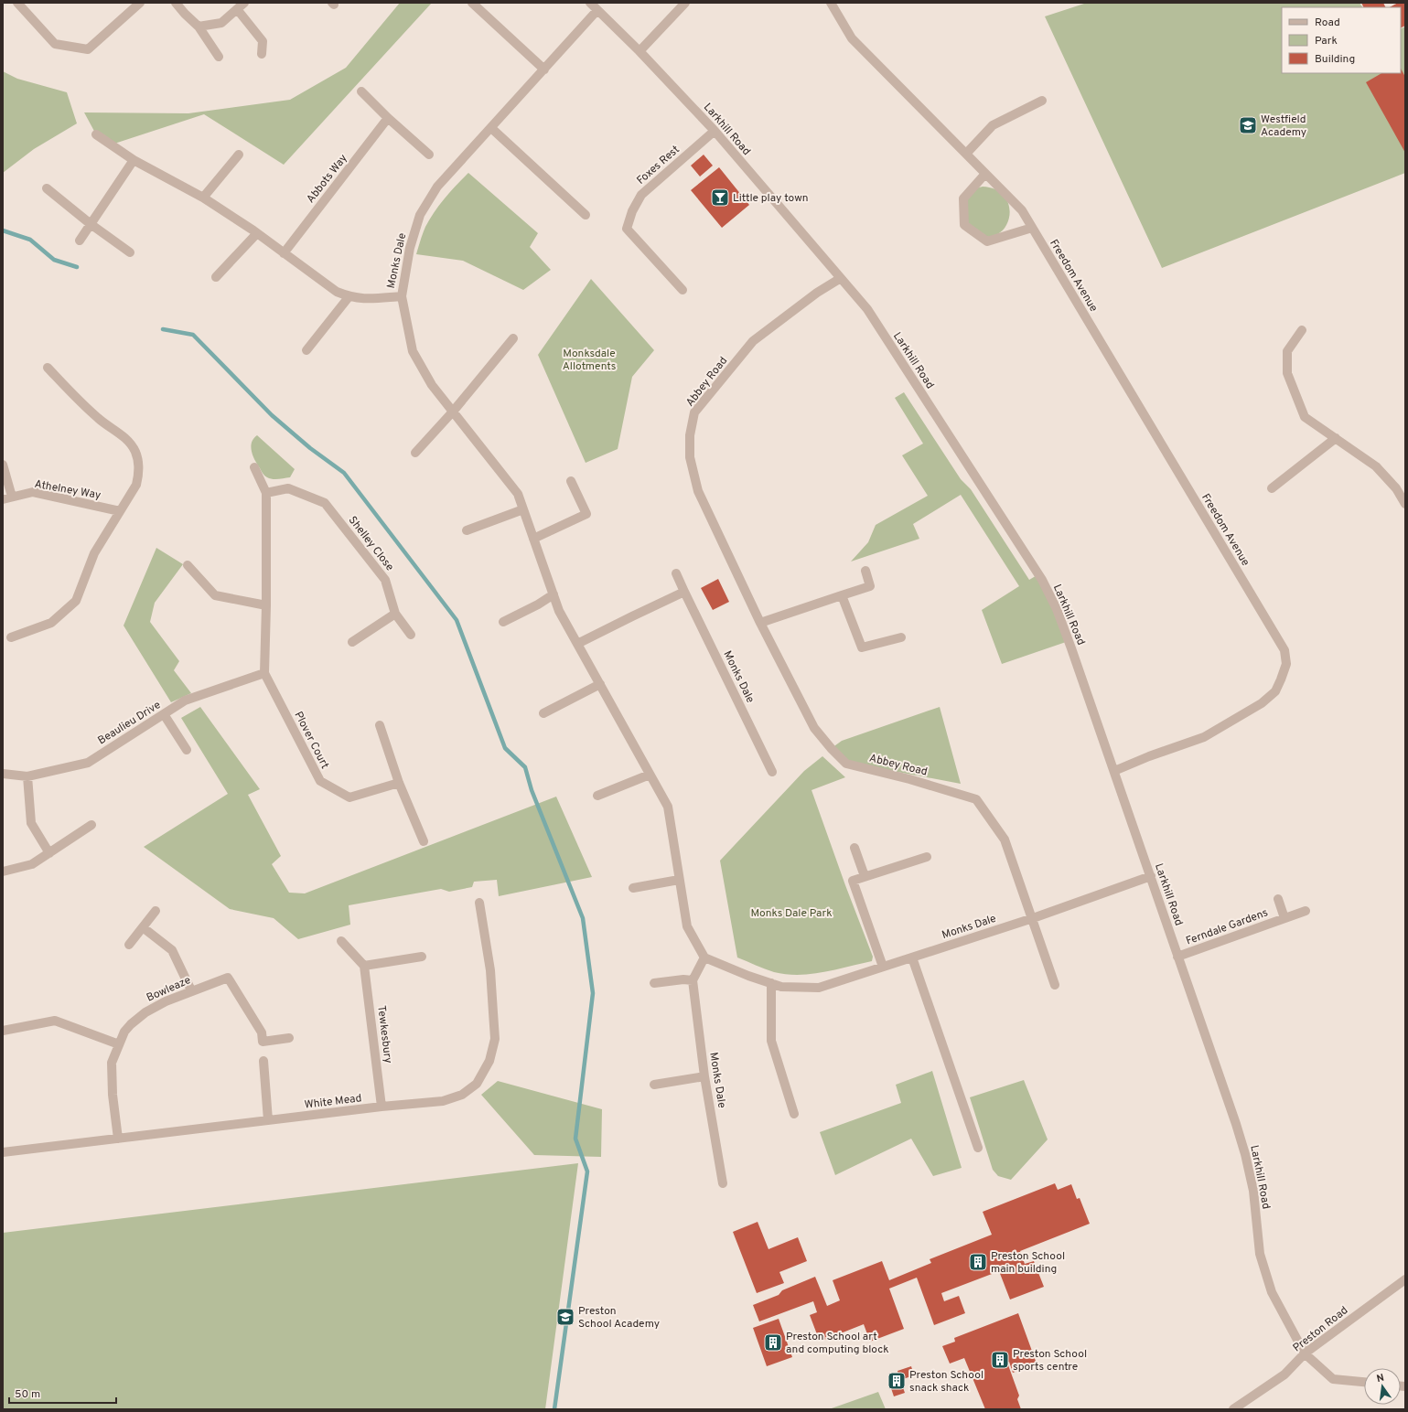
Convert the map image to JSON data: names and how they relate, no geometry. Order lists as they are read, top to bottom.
{
  "streets": {
    "street": [
      "Larkhill Road",
      "Foxes Rest",
      "Abbots Way",
      "Monks Dale",
      "Freedom Avenue",
      "Abbey Road",
      "Athelney Way",
      "Shelley Close",
      "Beaulieu Drive",
      "Plover Court",
      "Ferndale Gardens",
      "Bowleaze",
      "Tewkesbury",
      "White Mead",
      "Preston Road"
    ]
  },
  "crossings": [
    ["Larkhill Road", "Foxes Rest"],
    ["Larkhill Road", "Monks Dale"],
    ["Larkhill Road", "Freedom Avenue"],
    ["Larkhill Road", "Abbey Road"],
    ["Larkhill Road", "Ferndale Gardens"],
    ["Larkhill Road", "Preston Road"],
    ["Monks Dale", "Abbey Road"],
    ["Beaulieu Drive", "Plover Court"],
    ["Bowleaze", "White Mead"],
    ["Tewkesbury", "White Mead"]
  ],
  "parks": ["Monksdale Allotments", "Monks Dale Park"],
  "places": {
    "school or university": ["Westfield Academy", "Preston School Academy"],
    "bar": ["Little play town"],
    "building": [
      "Preston School main building",
      "Preston School art and computing block",
      "Preston School sports centre",
      "Preston School snack shack"
    ]
  },
  "legend": ["Road", "Park", "Building"],
  "scale_bar": "50 m",
  "north": "top"
}
